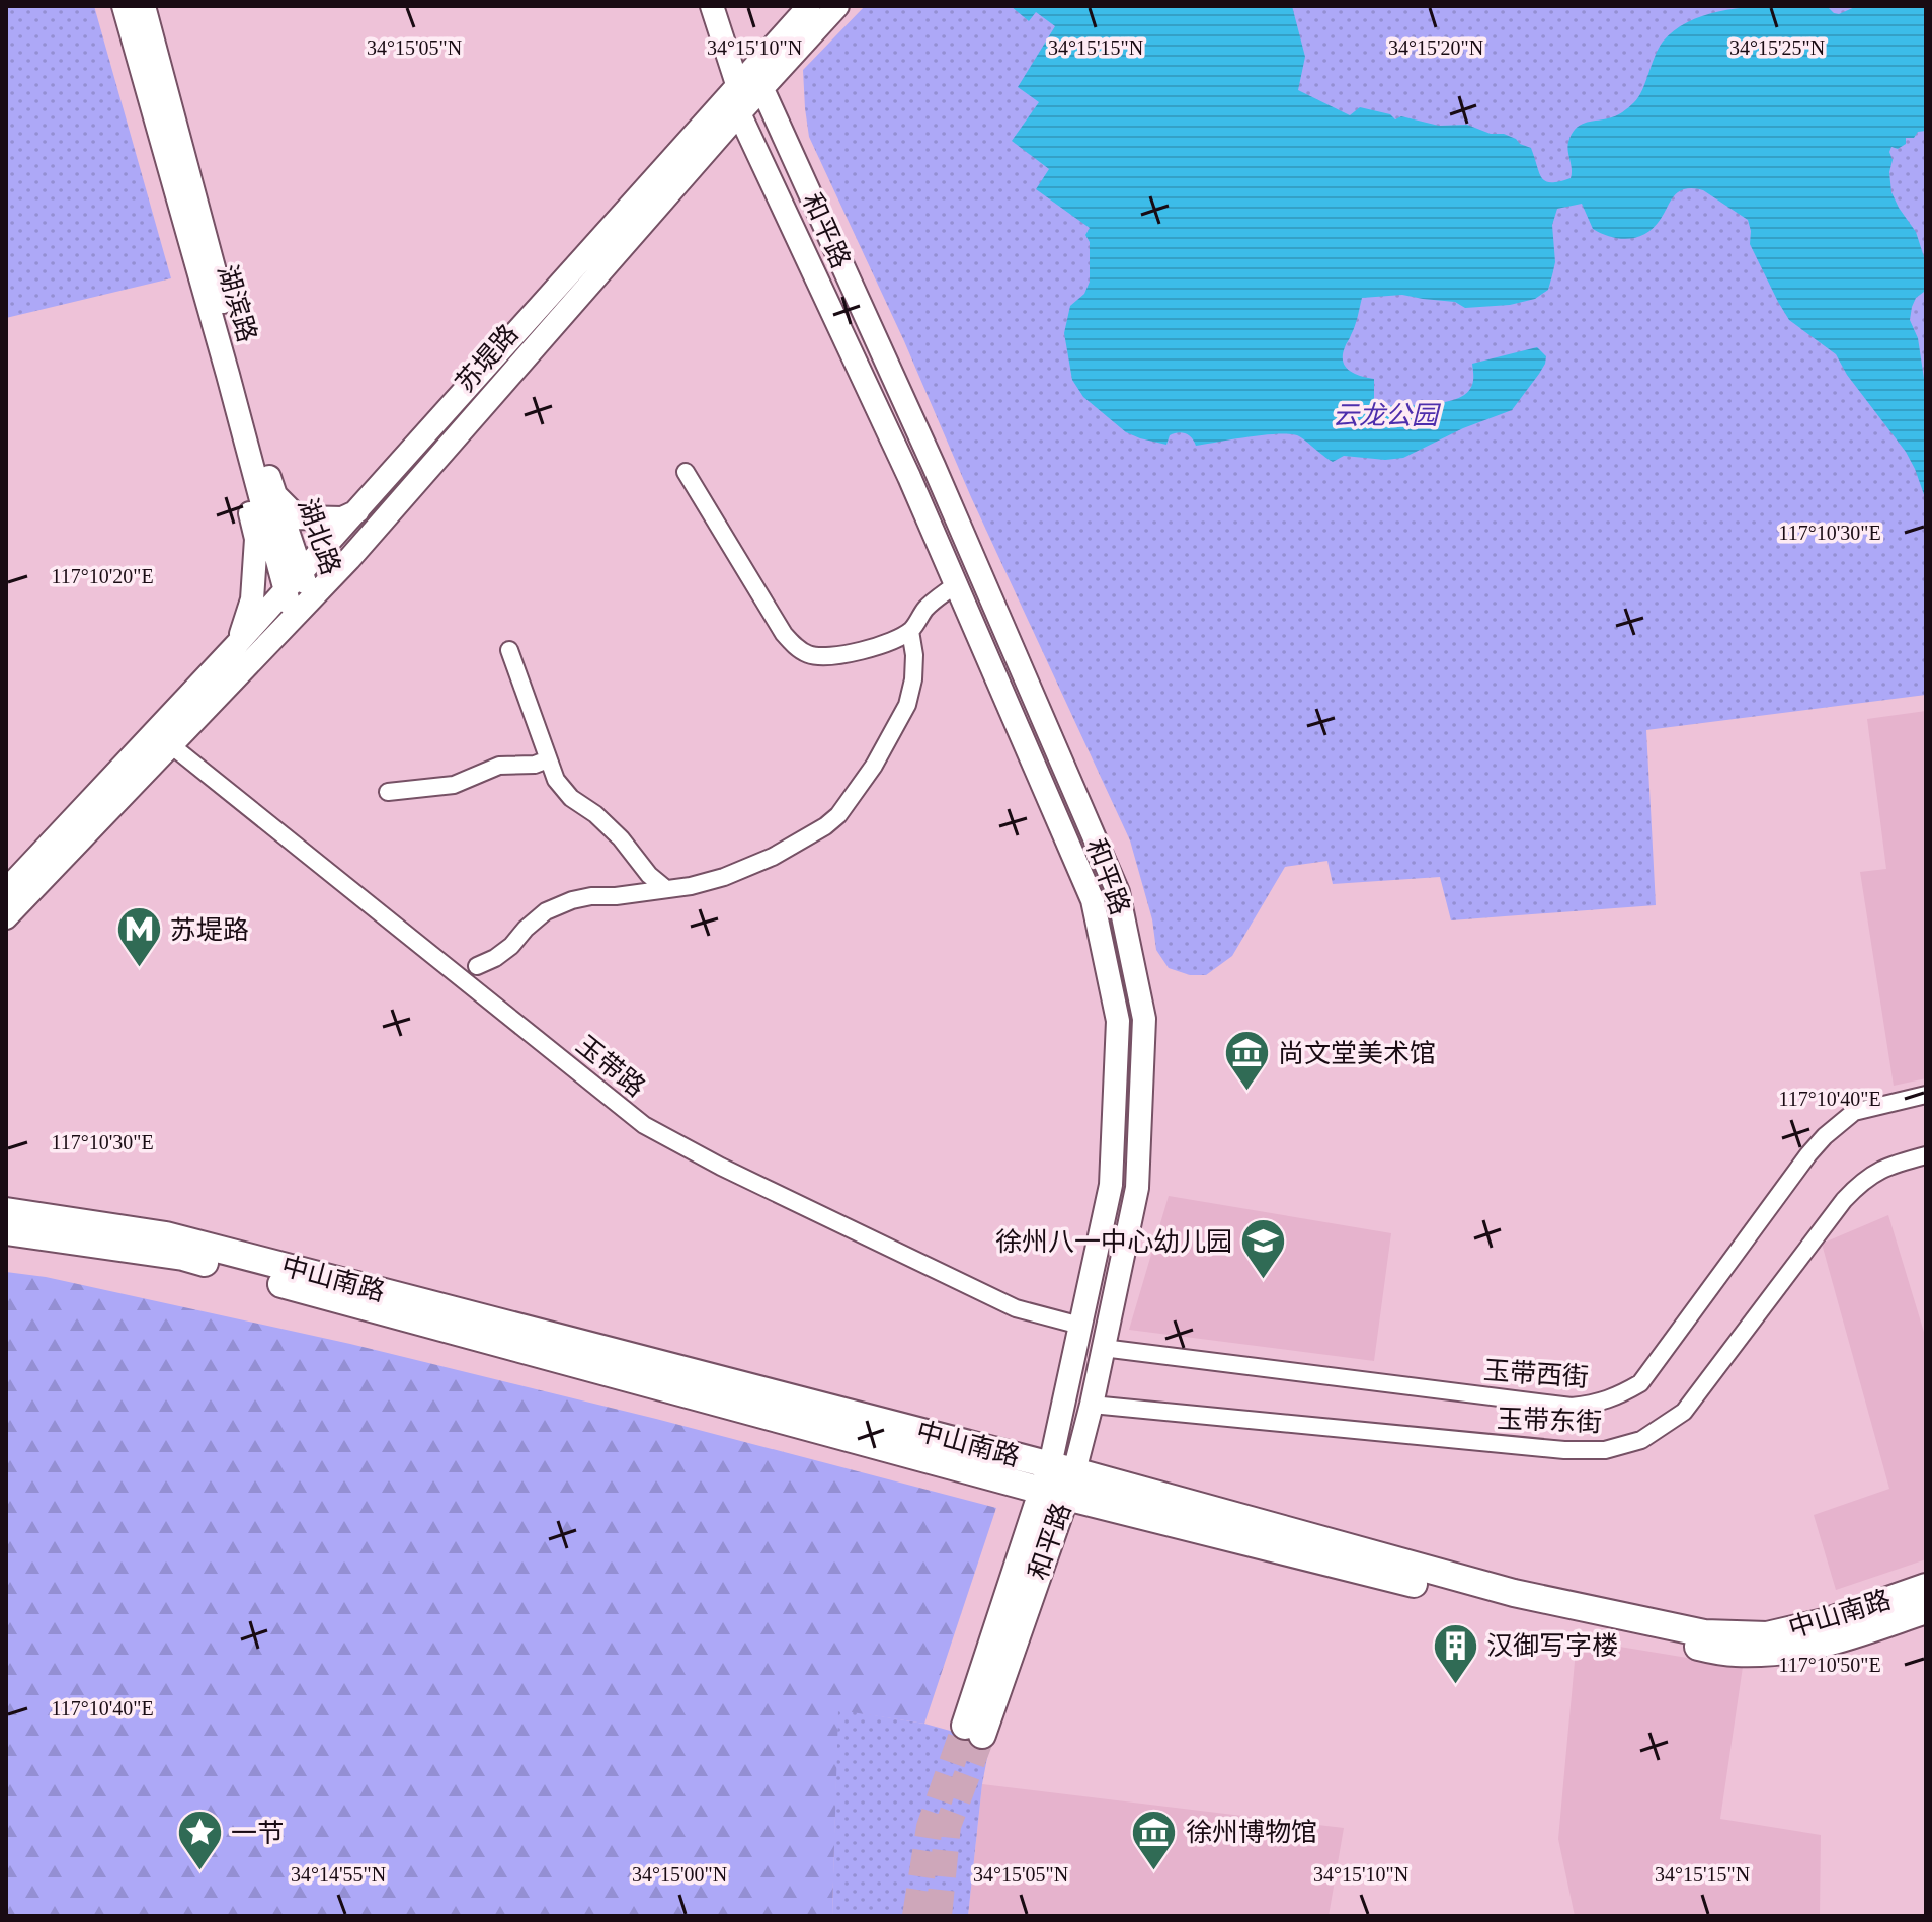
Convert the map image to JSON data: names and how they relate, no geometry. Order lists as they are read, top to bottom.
{
  "streets": {
    "main road": [
      "和平路",
      "湖滨路",
      "苏堤路",
      "湖北路",
      "中山南路"
    ],
    "street": ["玉带路", "玉带西街", "玉带东街"]
  },
  "crossings": [
    ["和平路", "苏堤路"],
    ["和平路", "玉带路"],
    ["和平路", "中山南路"],
    ["和平路", "玉带西街"],
    ["和平路", "玉带东街"],
    ["湖滨路", "苏堤路"],
    ["湖滨路", "湖北路"],
    ["苏堤路", "湖北路"],
    ["苏堤路", "玉带路"]
  ],
  "parks": ["云龙公园"],
  "places": {
    "metro station": ["苏堤路"],
    "museum": ["尚文堂美术馆", "徐州博物馆"],
    "school or university": ["徐州八一中心幼儿园"],
    "building": ["汉御写字楼"],
    "place": ["一节"]
  },
  "coordinates": [
    "34°15'05\"N",
    "34°15'10\"N",
    "34°15'15\"N",
    "34°15'20\"N",
    "34°15'25\"N",
    "117°10'30\"E",
    "117°10'20\"E",
    "117°10'40\"E",
    "117°10'50\"E",
    "34°14'55\"N",
    "34°15'00\"N"
  ]
}
